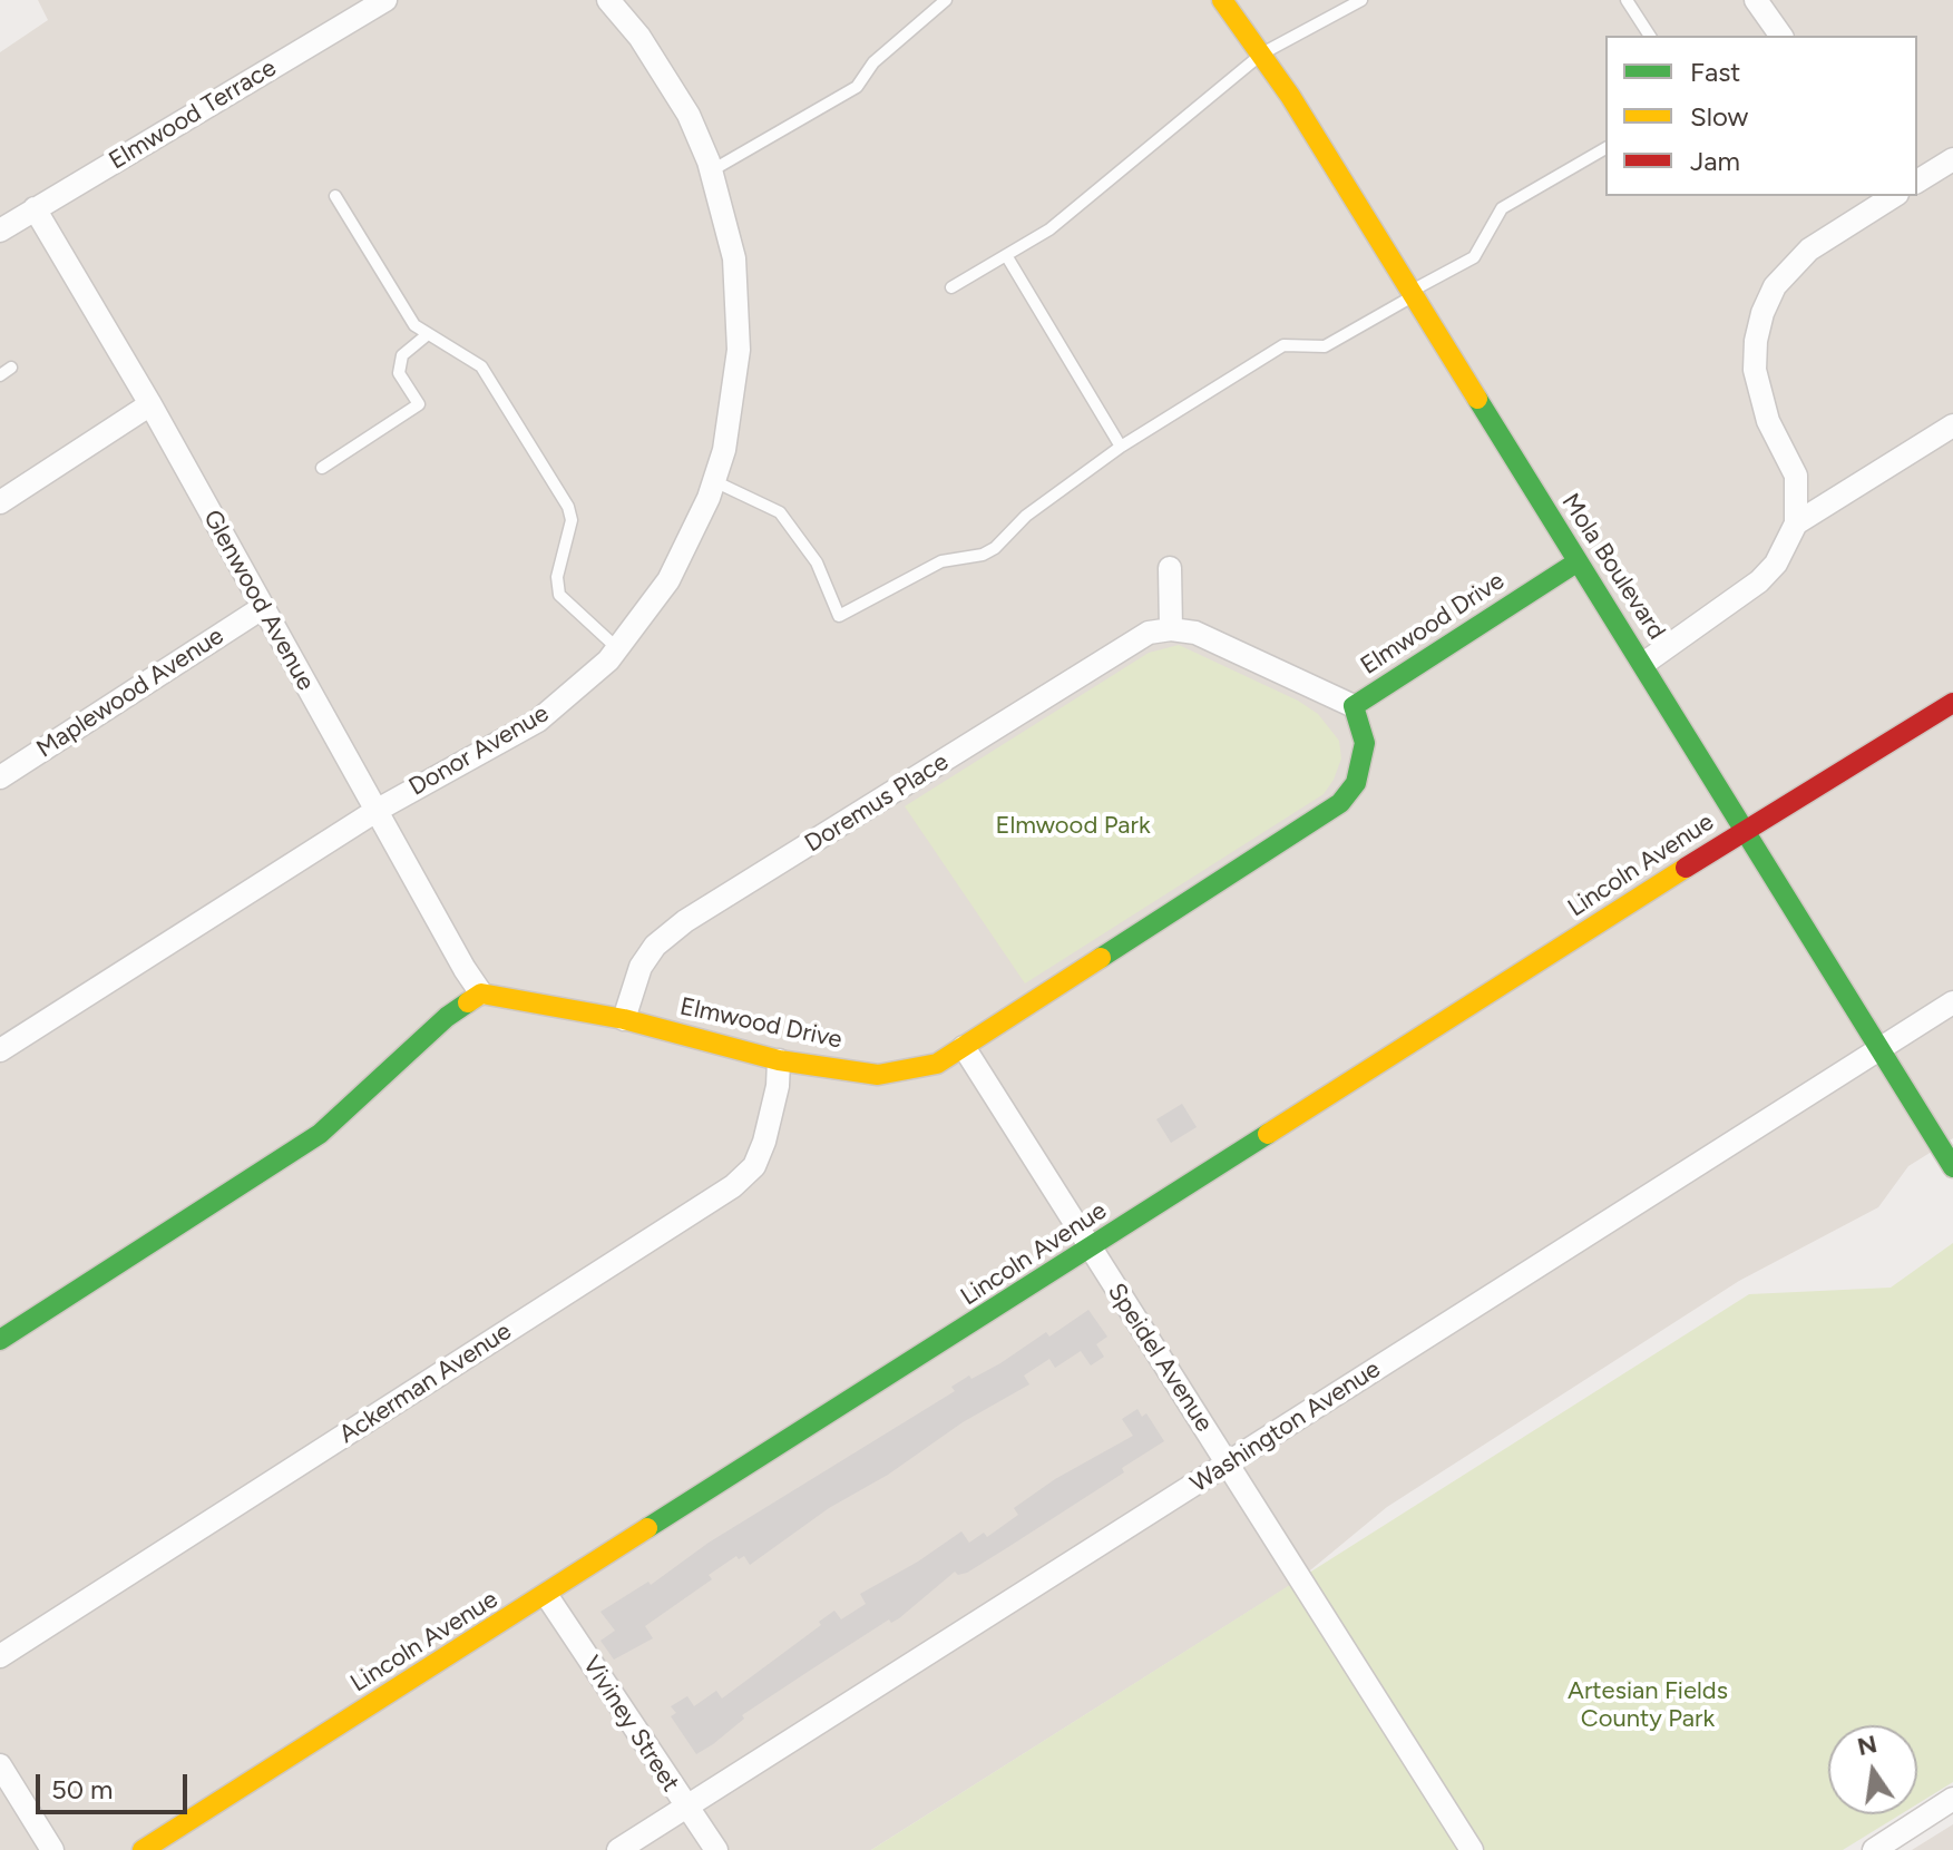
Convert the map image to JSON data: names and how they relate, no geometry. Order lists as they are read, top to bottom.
{
  "streets": {
    "street": [
      "Elmwood Terrace",
      "Mola Boulevard",
      "Glenwood Avenue",
      "Elmwood Drive",
      "Maplewood Avenue",
      "Donor Avenue",
      "Doremus Place",
      "Lincoln Avenue",
      "Speidel Avenue",
      "Ackerman Avenue",
      "Washington Avenue",
      "Viviney Street"
    ]
  },
  "crossings": [
    ["Elmwood Terrace", "Glenwood Avenue"],
    ["Mola Boulevard", "Elmwood Drive"],
    ["Mola Boulevard", "Lincoln Avenue"],
    ["Mola Boulevard", "Washington Avenue"],
    ["Glenwood Avenue", "Elmwood Drive"],
    ["Glenwood Avenue", "Maplewood Avenue"],
    ["Glenwood Avenue", "Donor Avenue"],
    ["Elmwood Drive", "Doremus Place"],
    ["Elmwood Drive", "Speidel Avenue"],
    ["Elmwood Drive", "Ackerman Avenue"],
    ["Lincoln Avenue", "Speidel Avenue"],
    ["Lincoln Avenue", "Viviney Street"],
    ["Speidel Avenue", "Washington Avenue"],
    ["Washington Avenue", "Viviney Street"]
  ],
  "parks": ["Elmwood Park", "Artesian Fields County Park"],
  "legend": ["Fast", "Slow", "Jam"],
  "scale_bar": "50 m",
  "north": "top"
}
